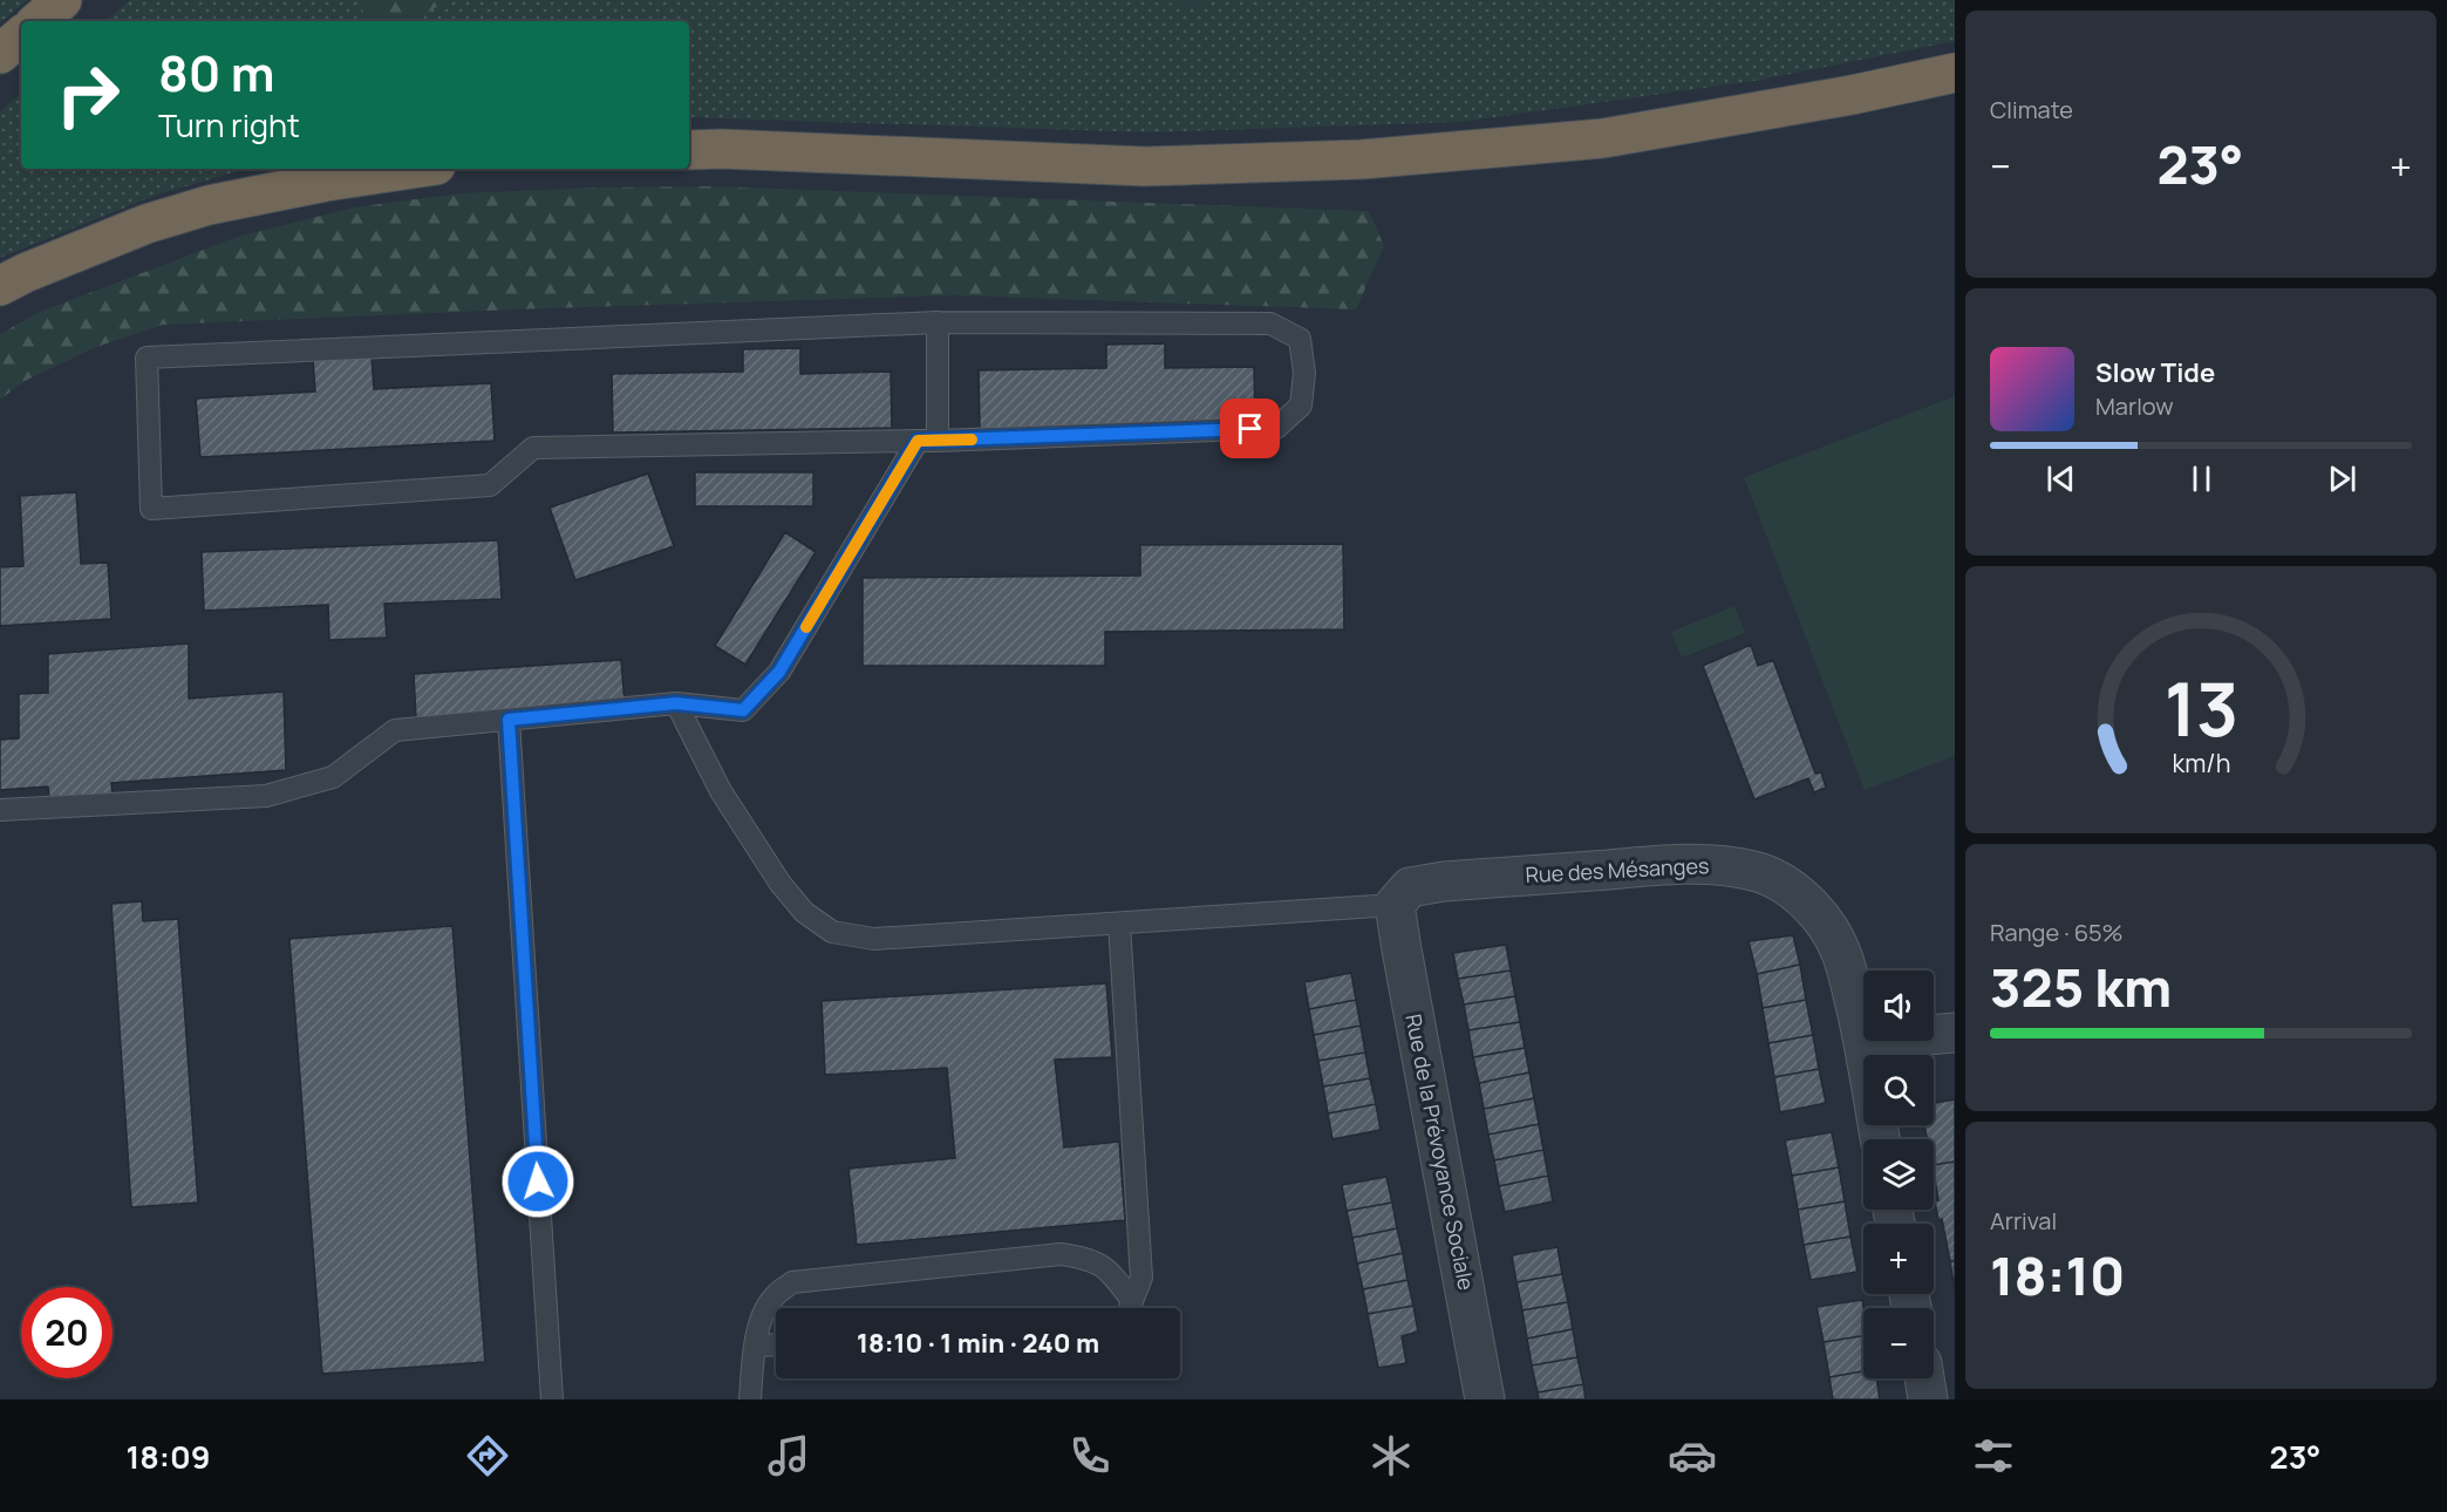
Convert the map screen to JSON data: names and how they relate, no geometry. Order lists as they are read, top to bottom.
{
  "streets": {
    "street": ["Rue des Mésanges", "Rue de la Prévoyance Sociale"]
  },
  "crossings": [
    ["Rue des Mésanges", "Rue de la Prévoyance Sociale"]
  ],
  "page": {
    "tile": [
      "Climate",
      ["Range · 65%", "325 km"],
      ["Arrival", "18:10"]
    ],
    "turn": ["80 m", "Turn right"],
    "heat": ["−", "23°", "+"],
    "song": ["Slow Tide", "Marlow"],
    "map_buttons": ["+", "−"],
    "limit": "20",
    "trip": "18:10 · 1 min · 240 m",
    "tabs": ["18:09", "23°"],
    "gauge": ["13", "km/h"]
  }
}
